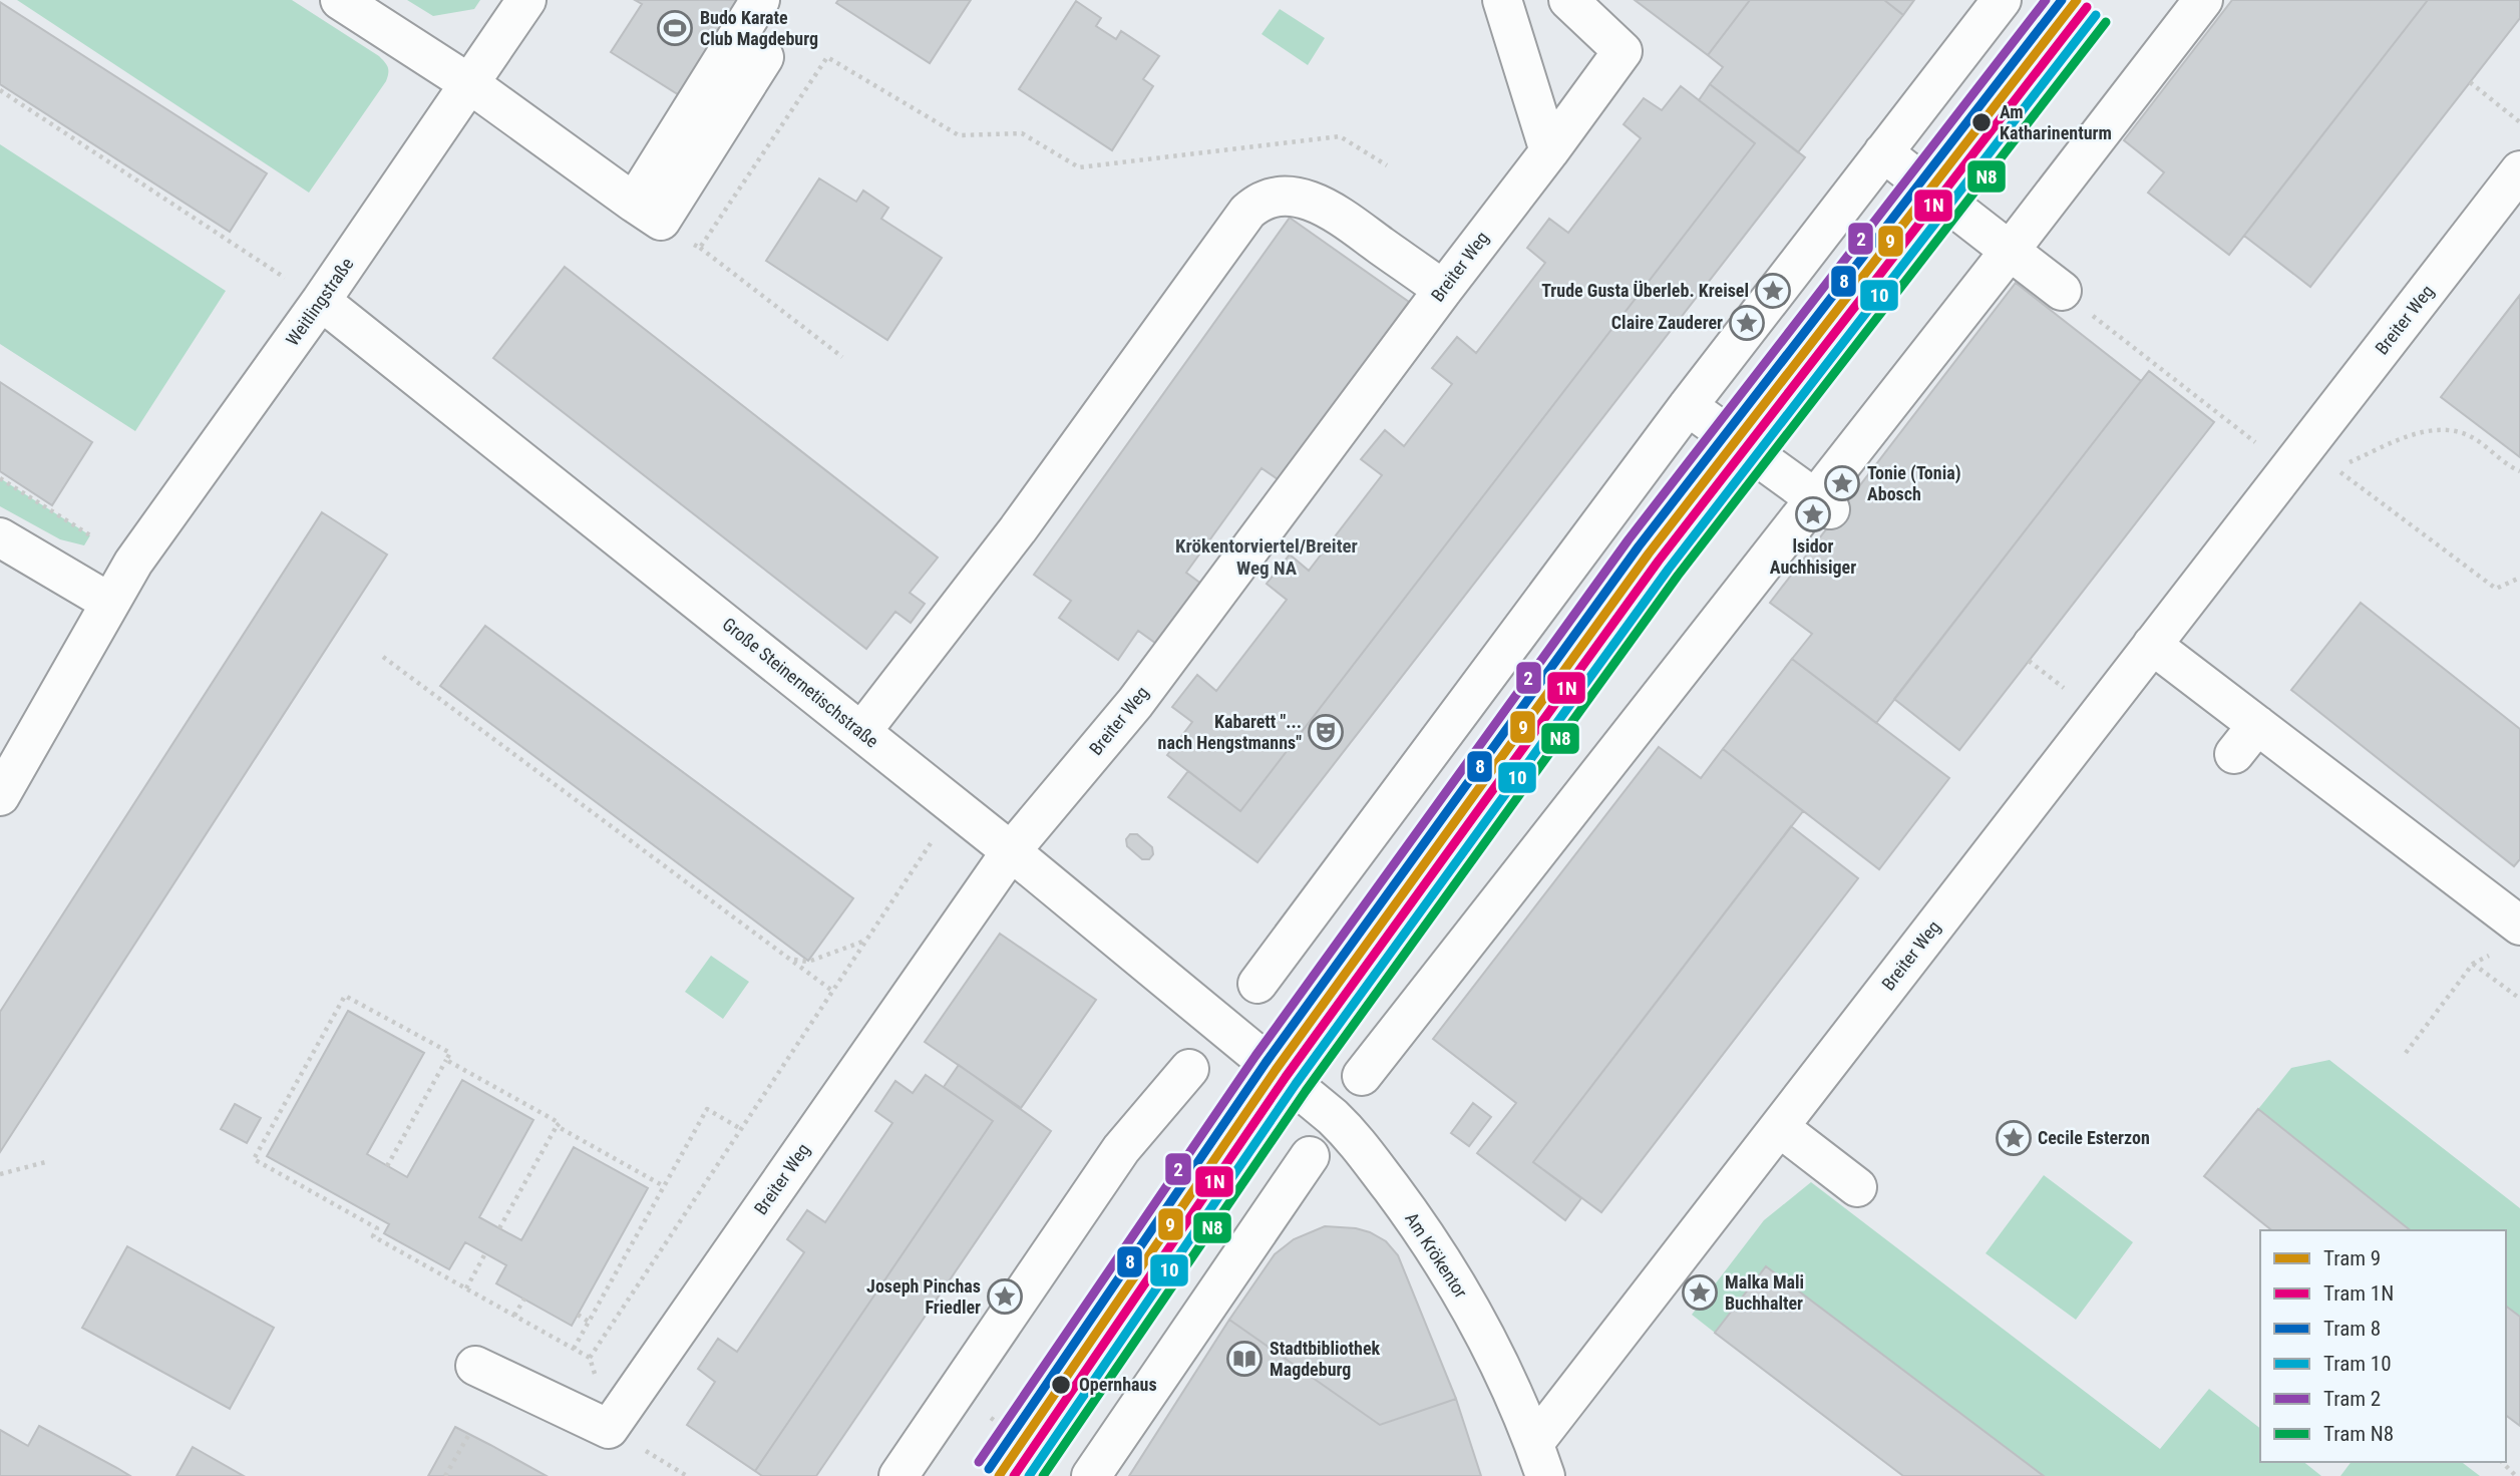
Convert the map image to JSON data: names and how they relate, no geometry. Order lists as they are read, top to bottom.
{
  "streets": {
    "street": [
      "Breiter Weg",
      "Weitlingstraße",
      "Große Steinernetischstraße",
      "Am Krökentor"
    ]
  },
  "crossings": [
    ["Breiter Weg", "Große Steinernetischstraße"],
    ["Breiter Weg", "Am Krökentor"],
    ["Weitlingstraße", "Große Steinernetischstraße"],
    ["Große Steinernetischstraße", "Am Krökentor"]
  ],
  "districts": ["Krökentorviertel/Breiter Weg NA"],
  "places": {
    "sports": ["Budo Karate Club Magdeburg"],
    "other": ["Am Katharinenturm", "Opernhaus"],
    "place": [
      "Trude Gusta Überleb. Kreisel",
      "Claire Zauderer",
      "Tonie (Tonia) Abosch",
      "lsidor Auchhisiger",
      "Cecile Esterzon",
      "Malka Mali Buchhalter",
      "Joseph Pinchas Friedler"
    ],
    "theatre": ["Kabarett \"... nach Hengstmanns\""],
    "library": ["Stadtbibliothek Magdeburg"]
  },
  "lines": [
    "tram line 9",
    "tram line 8",
    "tram line 2",
    "tram line 1N",
    "tram line 10",
    "tram line N8"
  ],
  "legend": [
    "Tram 9",
    "Tram 1N",
    "Tram 8",
    "Tram 10",
    "Tram 2",
    "Tram N8"
  ]
}
